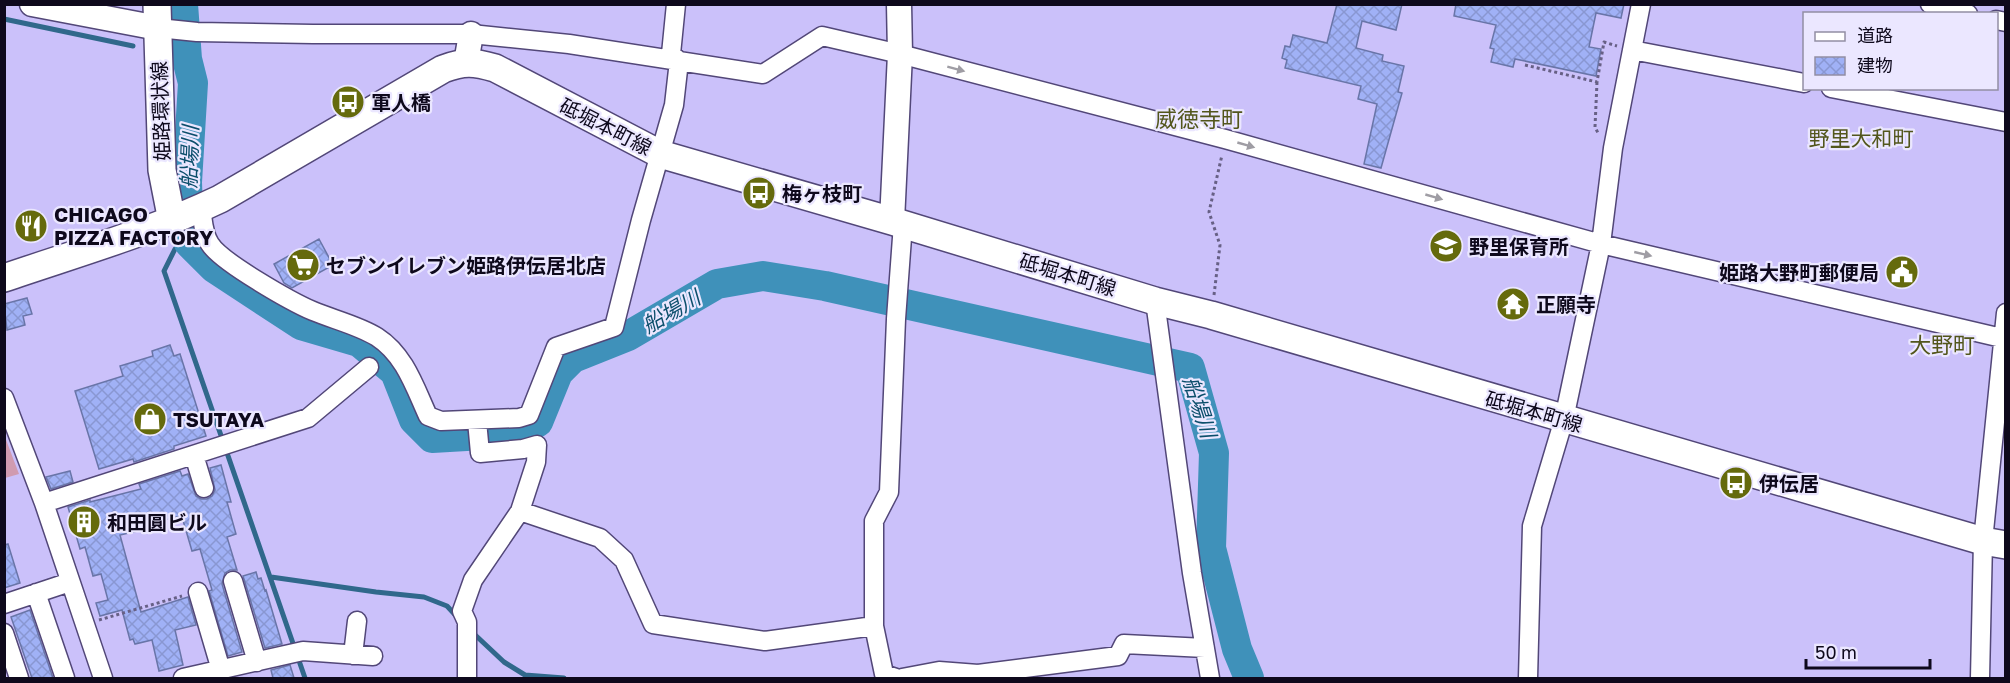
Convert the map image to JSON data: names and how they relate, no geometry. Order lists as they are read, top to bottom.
{
  "streets": {
    "main road": ["姫路環状線", "砥堀本町線"]
  },
  "crossings": [
    ["姫路環状線", "砥堀本町線"]
  ],
  "districts": ["威徳寺町", "野里大和町", "大野町"],
  "water": ["船場川"],
  "places": {
    "bus stop": ["軍人橋", "梅ヶ枝町", "伊伝居"],
    "restaurant": ["CHICAGO PIZZA FACTORY"],
    "school or university": ["野里保育所"],
    "supermarket": ["セブンイレブン姫路伊伝居北店"],
    "public building": ["姫路大野町郵便局"],
    "temple": ["正願寺"],
    "shop": ["TSUTAYA"],
    "building": ["和田圓ビル"]
  },
  "legend": ["道路", "建物"],
  "scale_bar": "50 m"
}
